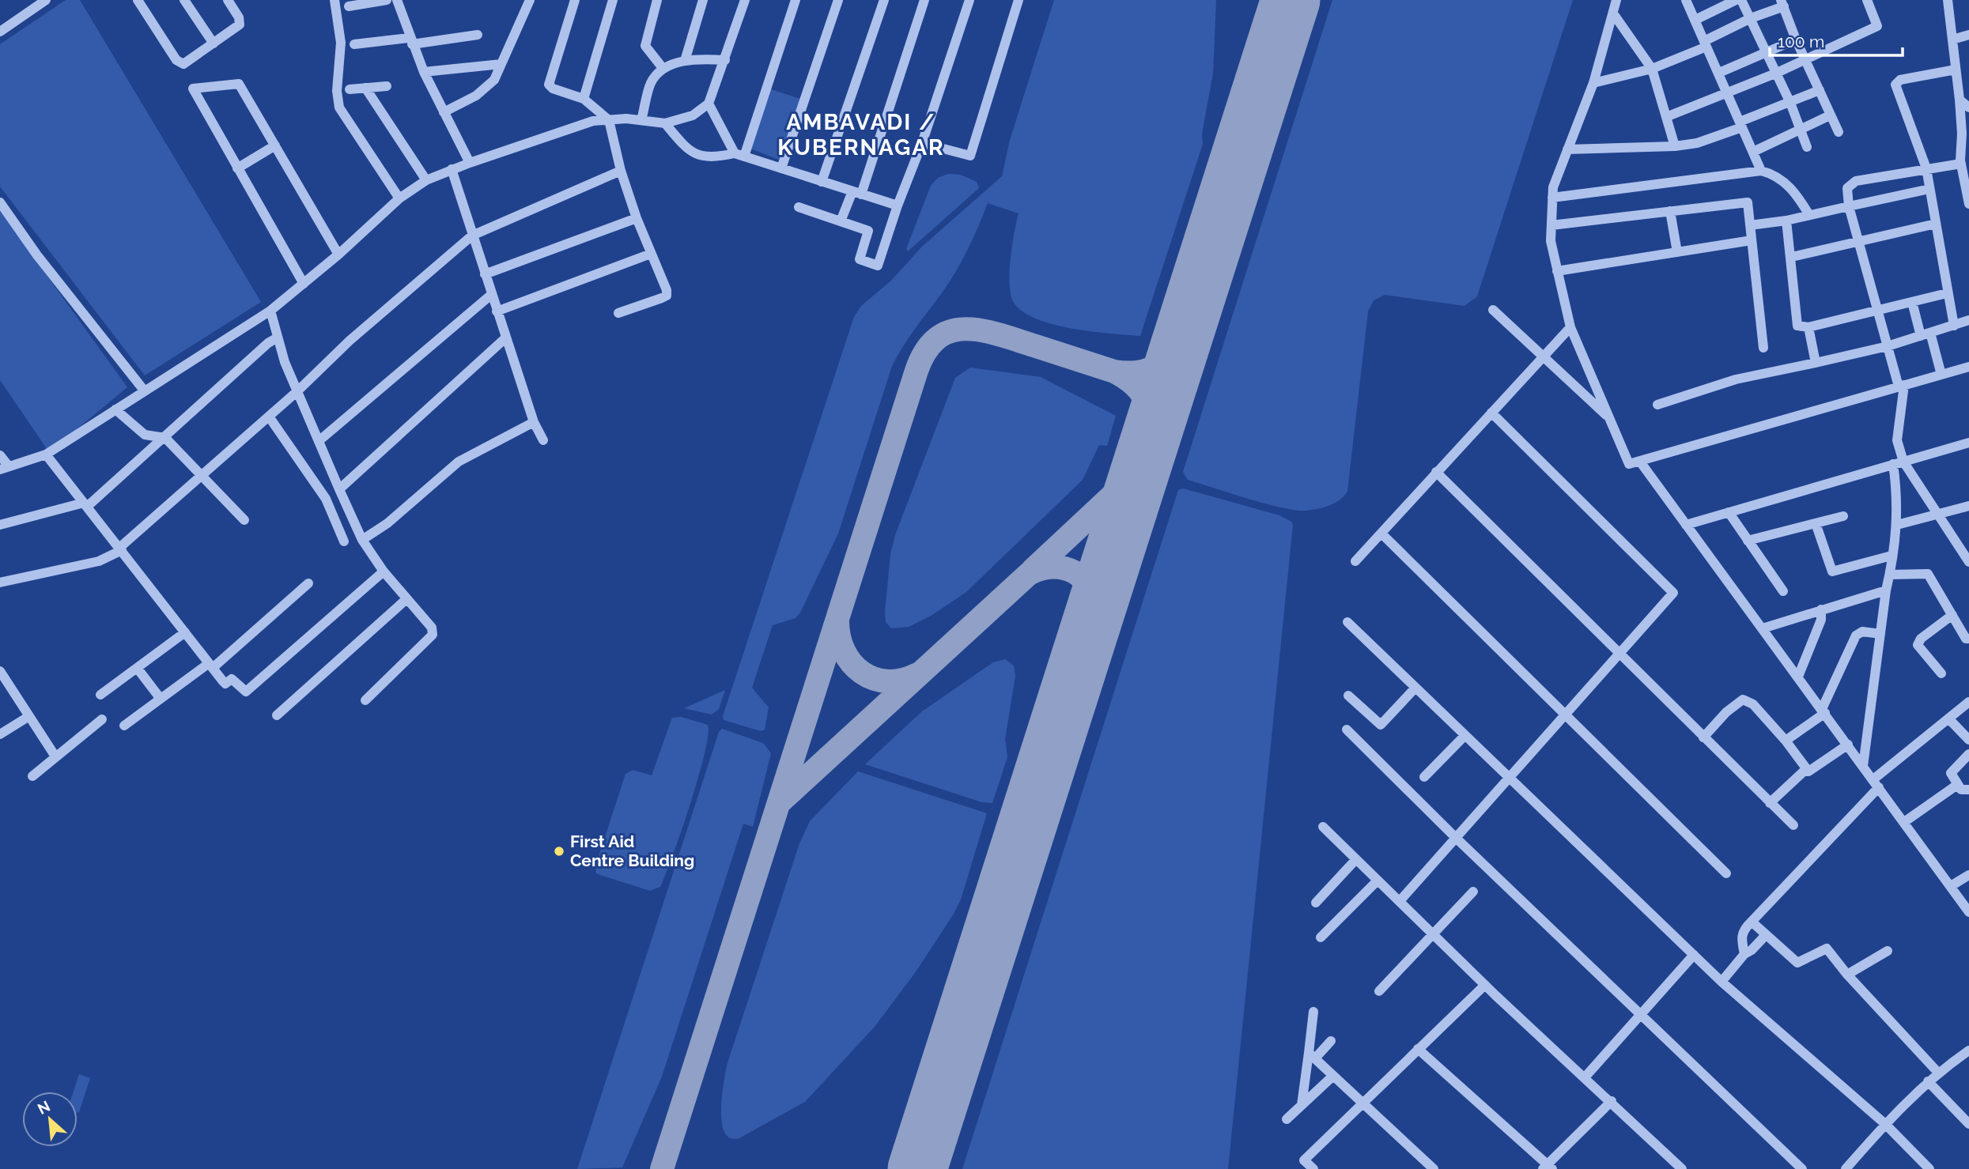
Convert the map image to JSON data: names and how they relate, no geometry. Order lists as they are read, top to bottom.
{
  "districts": ["AMBAVADI / KUBERNAGAR"],
  "places": ["First Aid Centre Building"],
  "scale_bar": "100 m",
  "north": "top left"
}
